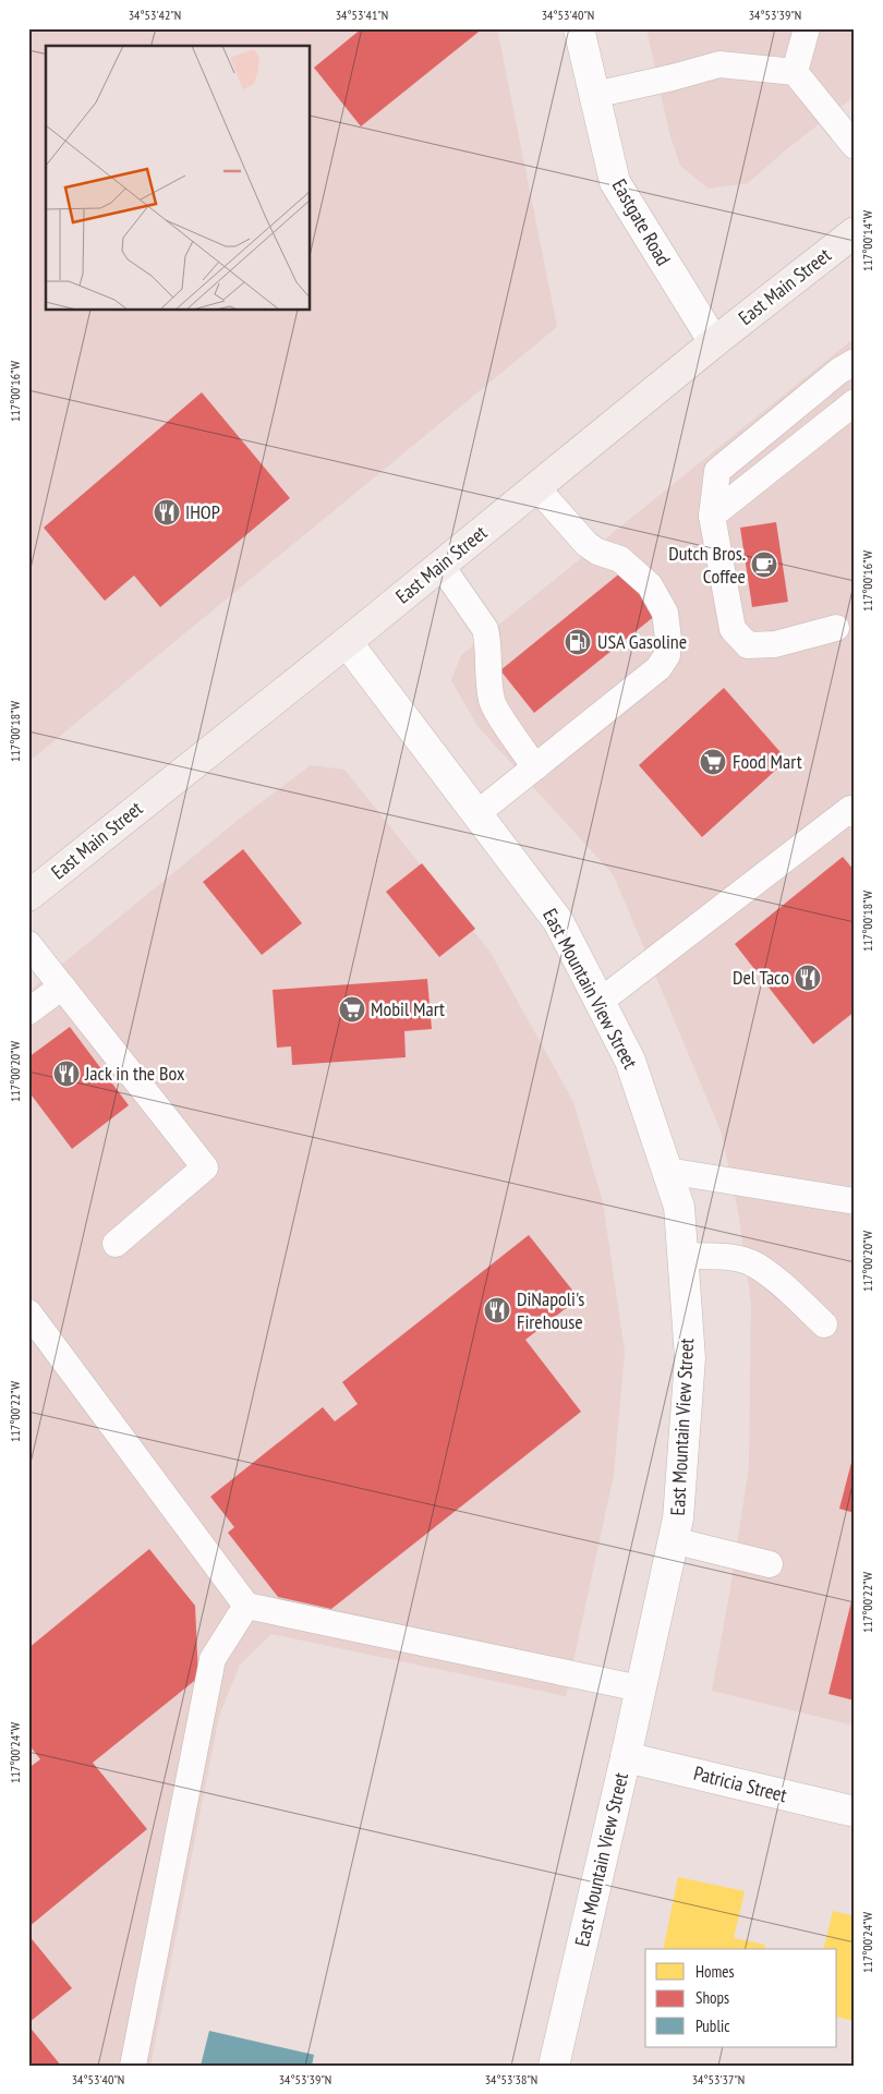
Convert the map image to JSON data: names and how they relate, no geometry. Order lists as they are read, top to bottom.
{
  "streets": {
    "main road": [
      "Eastgate Road",
      "East Main Street",
      "East Mountain View Street",
      "Patricia Street"
    ]
  },
  "crossings": [
    ["Eastgate Road", "East Main Street"],
    ["East Main Street", "East Mountain View Street"],
    ["East Mountain View Street", "Patricia Street"]
  ],
  "places": {
    "restaurant": [
      "IHOP",
      "Del Taco",
      "Jack in the Box",
      "DiNapoli's Firehouse"
    ],
    "cafe": ["Dutch Bros. Coffee"],
    "fuel station": ["USA Gasoline"],
    "supermarket": ["Food Mart", "Mobil Mart"]
  },
  "legend": ["Homes", "Shops", "Public"],
  "coordinates": [
    "34°53'42\"N",
    "34°53'41\"N",
    "34°53'40\"N",
    "34°53'39\"N",
    "117°00'14\"W",
    "117°00'16\"W",
    "117°00'18\"W",
    "117°00'20\"W",
    "117°00'22\"W",
    "117°00'24\"W",
    "34°53'38\"N",
    "34°53'37\"N"
  ]
}
